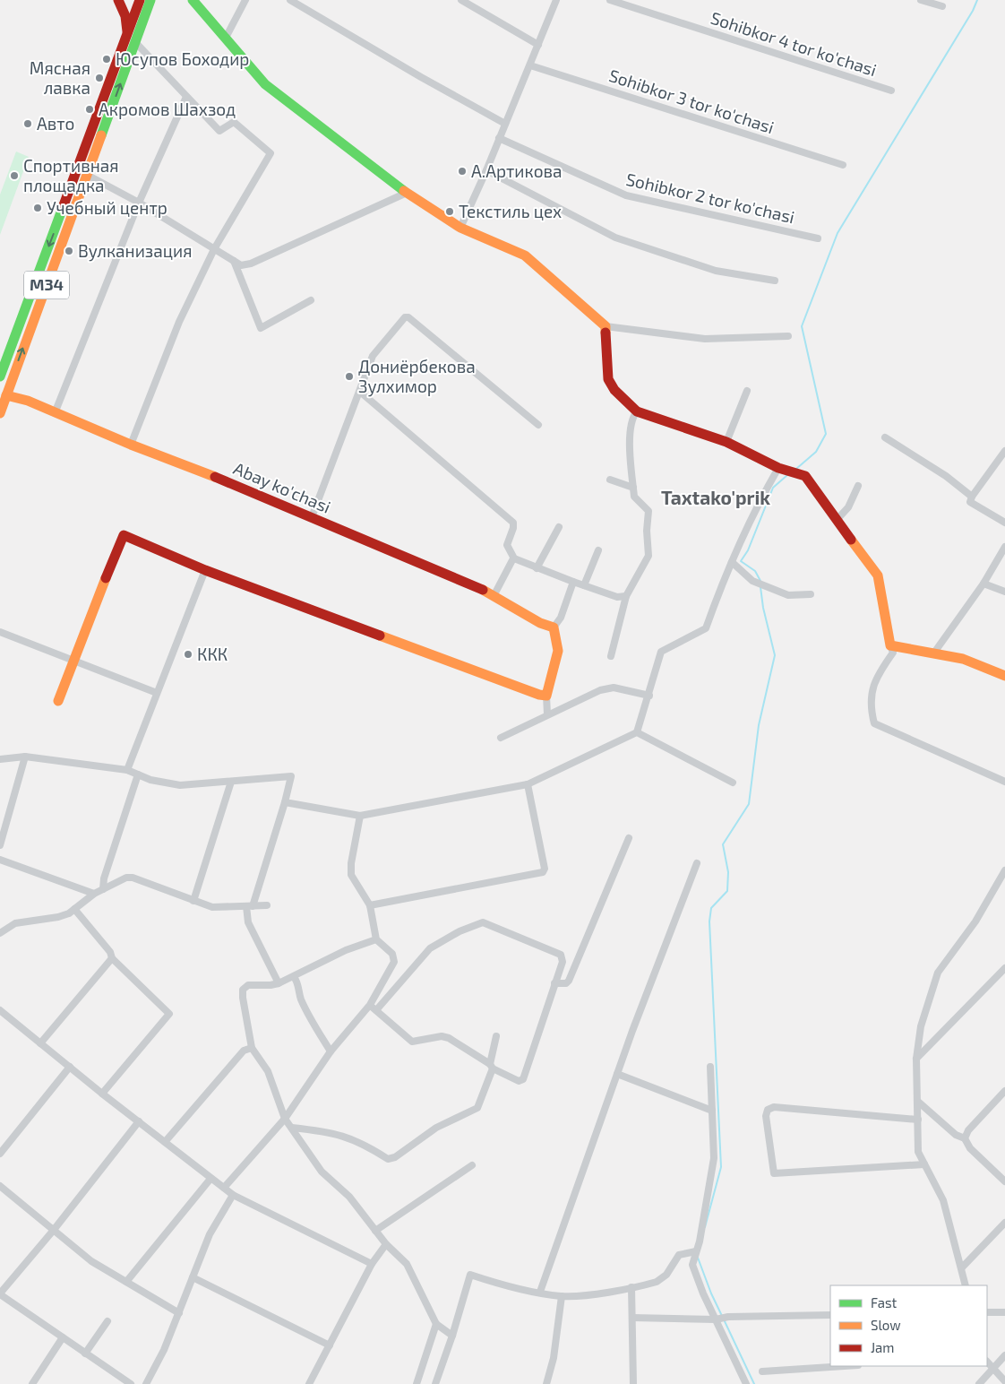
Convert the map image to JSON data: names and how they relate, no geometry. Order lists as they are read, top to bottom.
{
  "streets": {
    "street": [
      "Sohibkor 4 tor ko'chasi",
      "Sohibkor 3 tor ko'chasi",
      "Sohibkor 2 tor ko'chasi",
      "M34",
      "Abay ko'chasi"
    ]
  },
  "crossings": [
    ["M34", "Abay ko'chasi"]
  ],
  "districts": ["Taxtako'prik"],
  "places": [
    "Юсупов Боходир",
    "Мясная лавка",
    "Акромов Шахзод",
    "Авто",
    "А.Артикова",
    "Спортивная площадка",
    "Учебный центр",
    "Текстиль цех",
    "Вулканизация",
    "Дониёрбекова Зулхимор",
    "ККК"
  ],
  "legend": ["Fast", "Slow", "Jam"]
}
